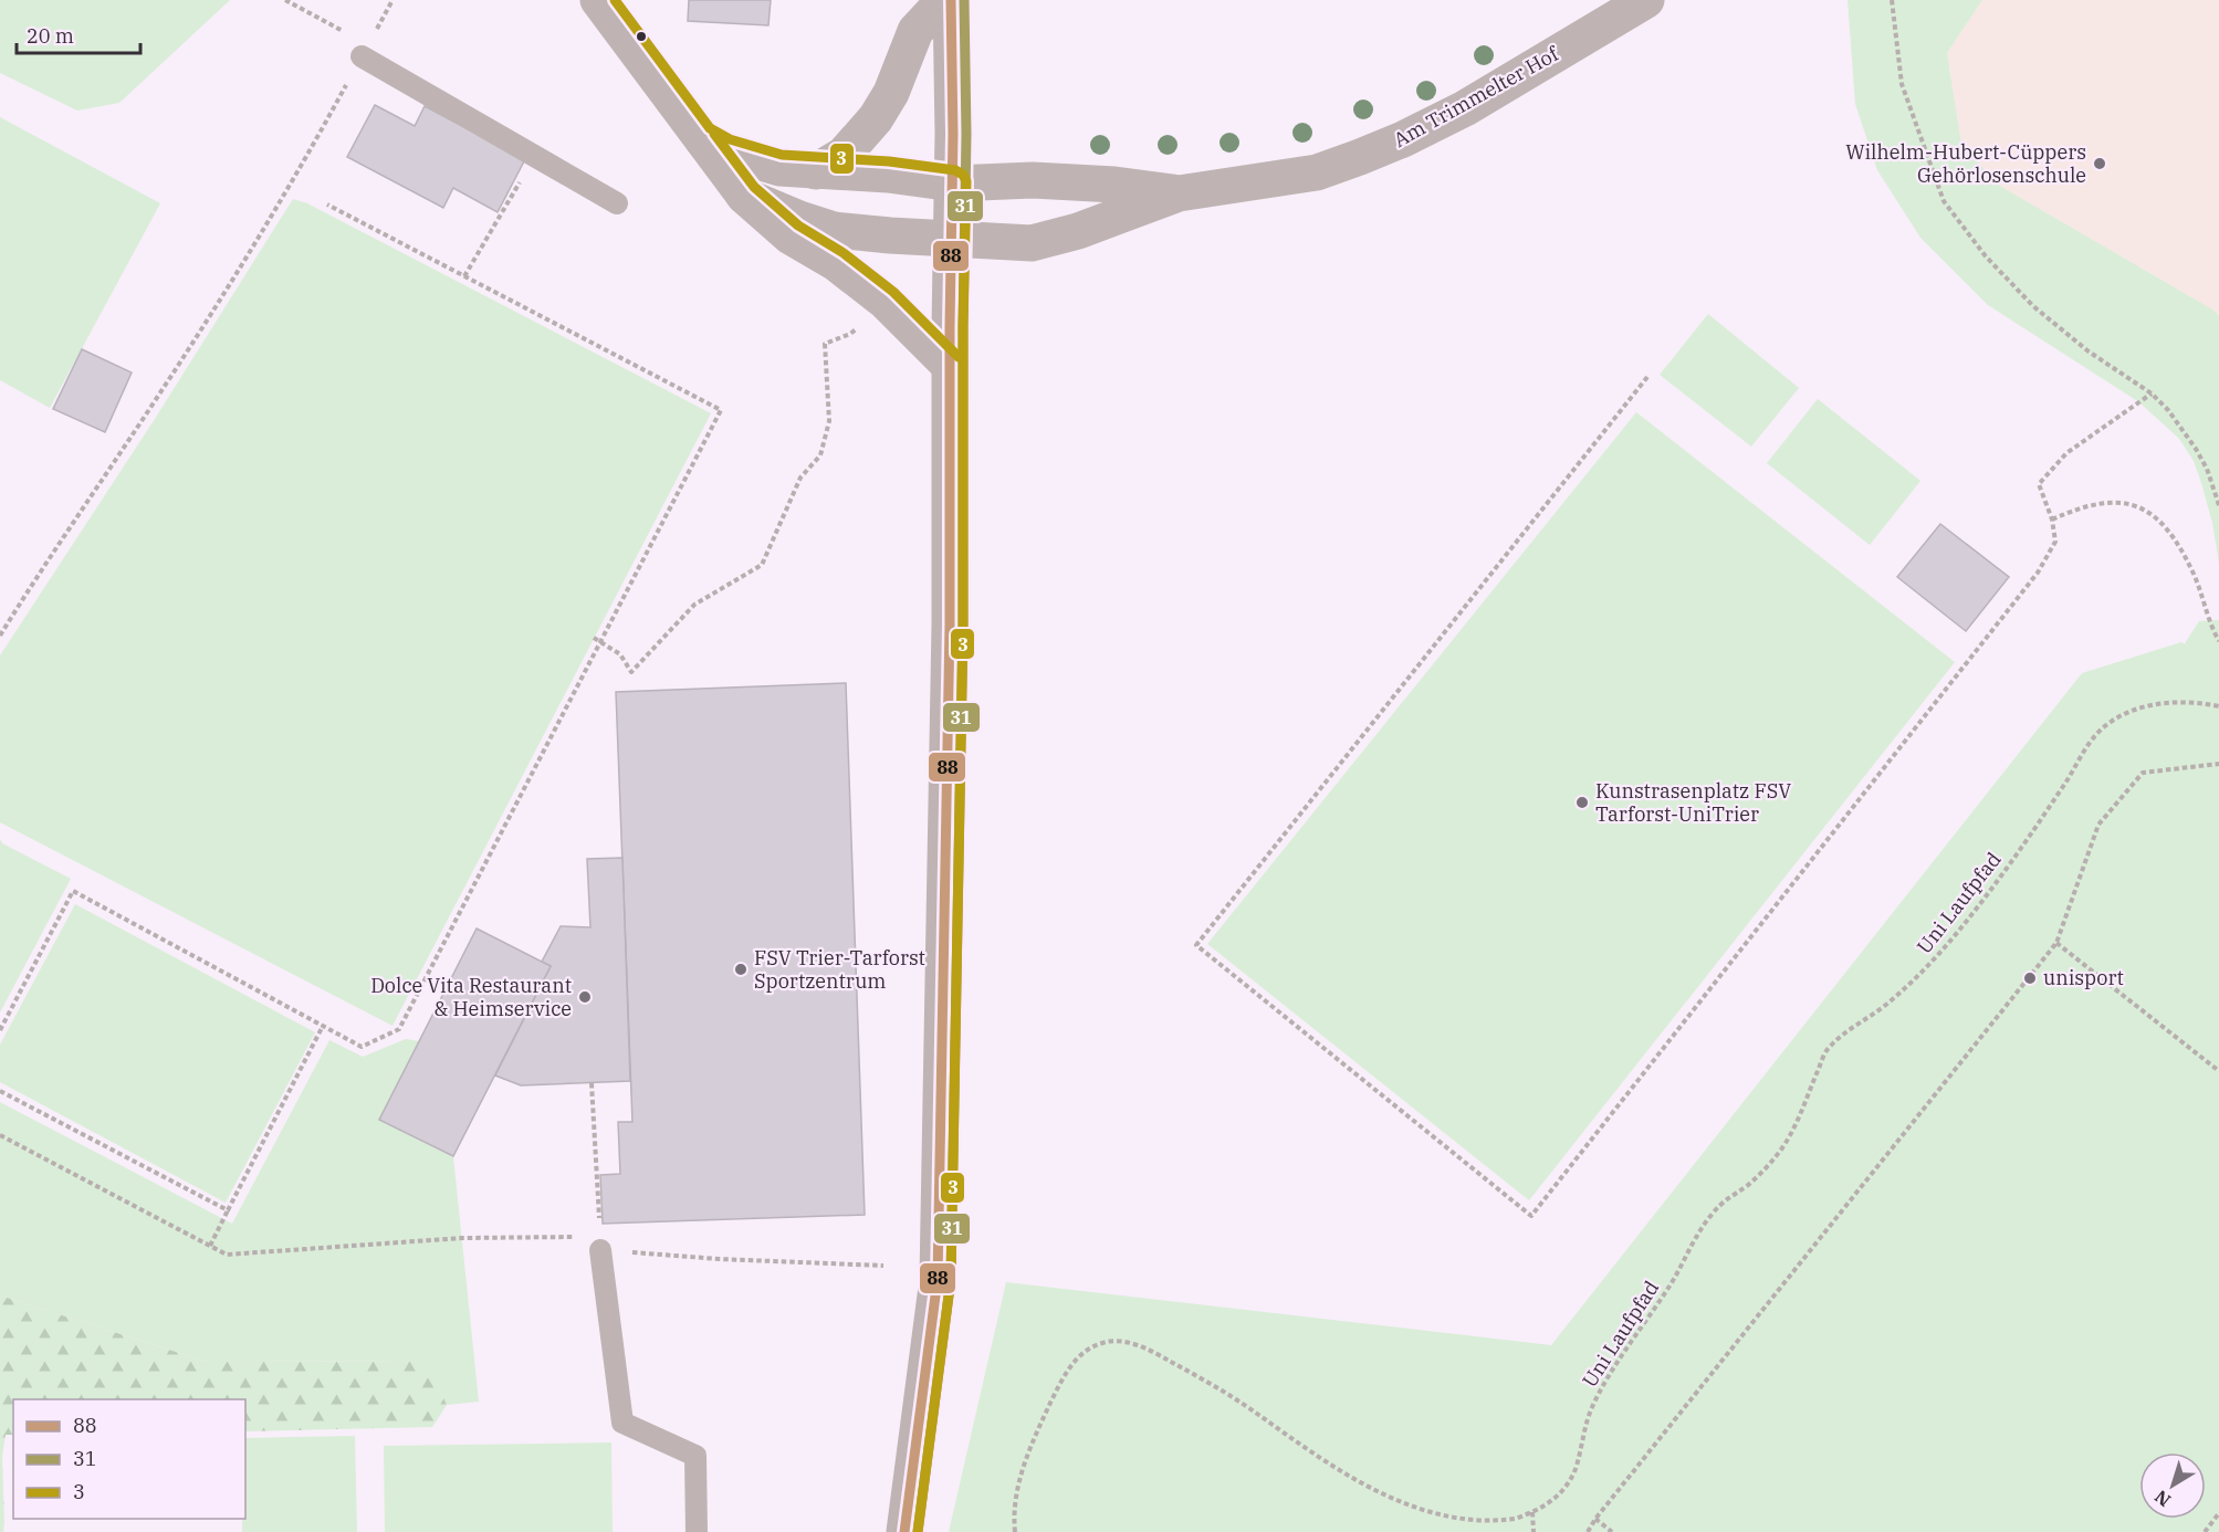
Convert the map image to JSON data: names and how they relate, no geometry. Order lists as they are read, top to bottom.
{
  "streets": {
    "street": ["Am Trimmelter Hof"],
    "path": ["Uni Laufpfad"]
  },
  "places": [
    "Wilhelm-Hubert-Cüppers Gehörlosenschule",
    "Kunstrasenplatz FSV Tarforst-UniTrier",
    "FSV Trier-Tarforst Sportzentrum",
    "unisport",
    "Dolce Vita Restaurant & Heimservice"
  ],
  "lines": ["transit line 88", "transit line 31", "transit line 3"],
  "legend": ["88", "31", "3"],
  "scale_bar": "20 m",
  "north": "bottom left"
}
